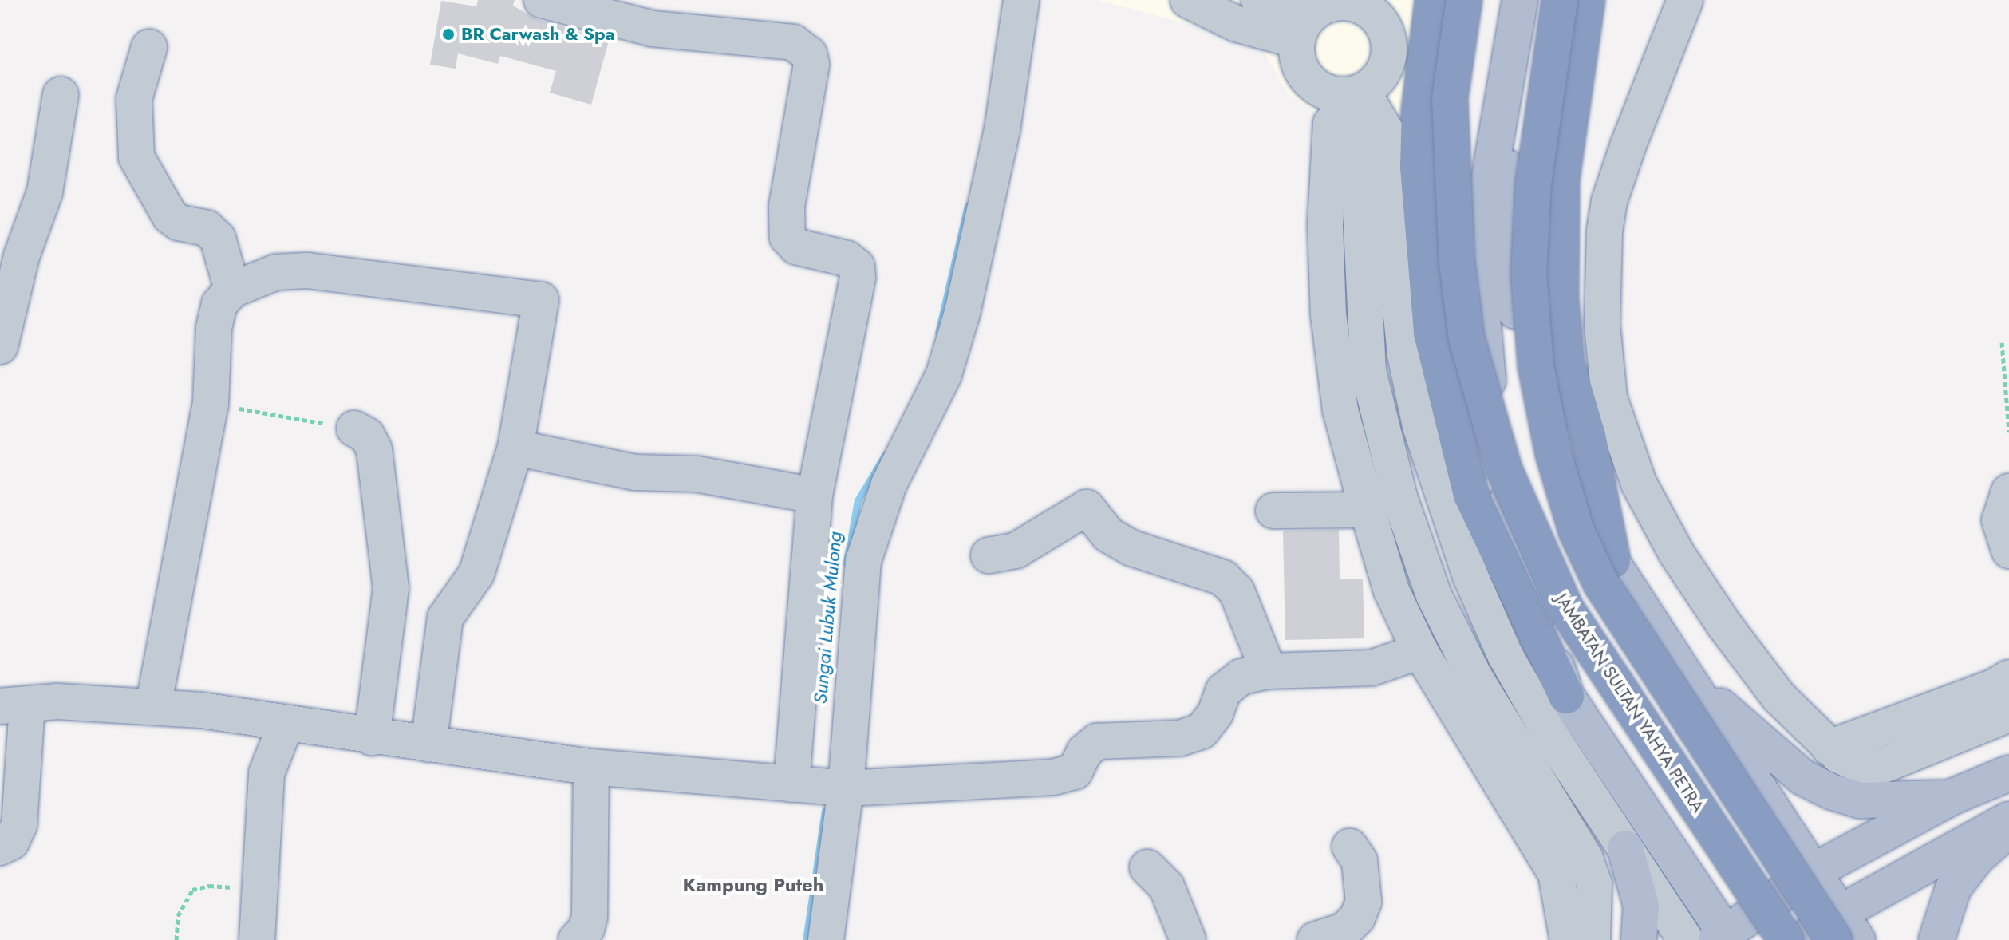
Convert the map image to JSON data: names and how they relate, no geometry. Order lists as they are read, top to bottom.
{
  "streets": {
    "highway": ["JAMBATAN SULTAN YAHYA PETRA"]
  },
  "districts": ["Kampung Puteh"],
  "water": ["Sungai Lubuk Mulong"],
  "places": ["BR Carwash & Spa"]
}
